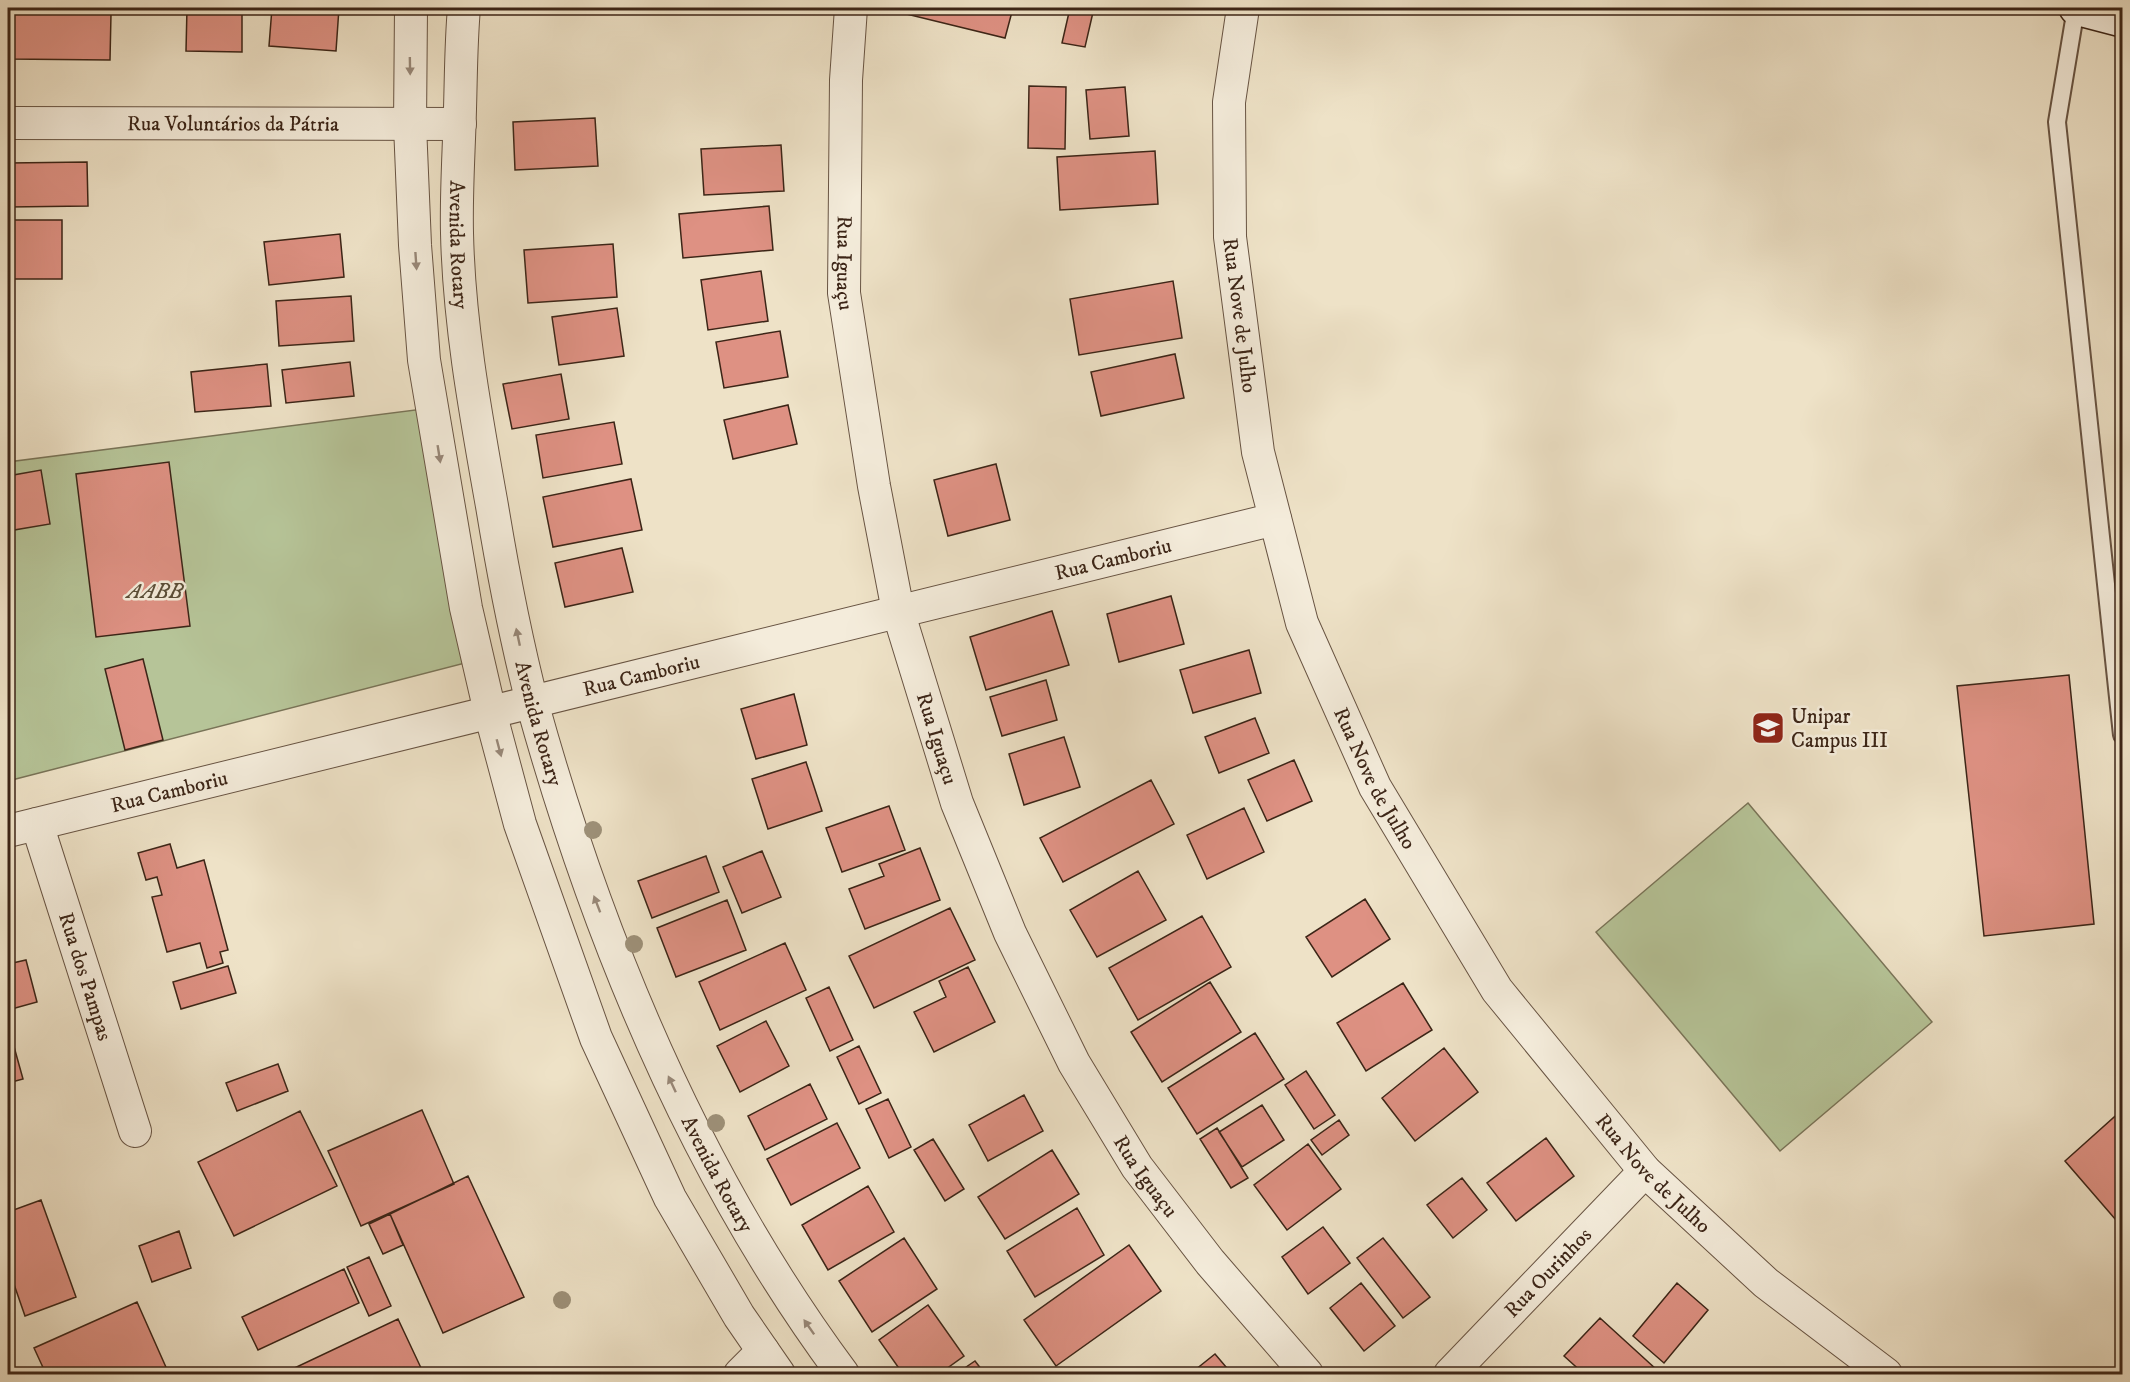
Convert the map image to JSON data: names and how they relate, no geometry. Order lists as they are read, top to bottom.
{
  "streets": {
    "street": [
      "Rua Voluntários da Pátria",
      "Avenida Rotary",
      "Rua Iguaçu",
      "Rua Nove de Julho",
      "Rua Camboriu",
      "Rua dos Pampas",
      "Rua Ourinhos"
    ]
  },
  "crossings": [
    ["Rua Voluntários da Pátria", "Avenida Rotary"],
    ["Avenida Rotary", "Rua Camboriu"],
    ["Rua Iguaçu", "Rua Camboriu"],
    ["Rua Nove de Julho", "Rua Camboriu"],
    ["Rua Nove de Julho", "Rua Ourinhos"],
    ["Rua Camboriu", "Rua dos Pampas"]
  ],
  "parks": ["AABB"],
  "places": {
    "school or university": ["Unipar Campus III"]
  }
}
